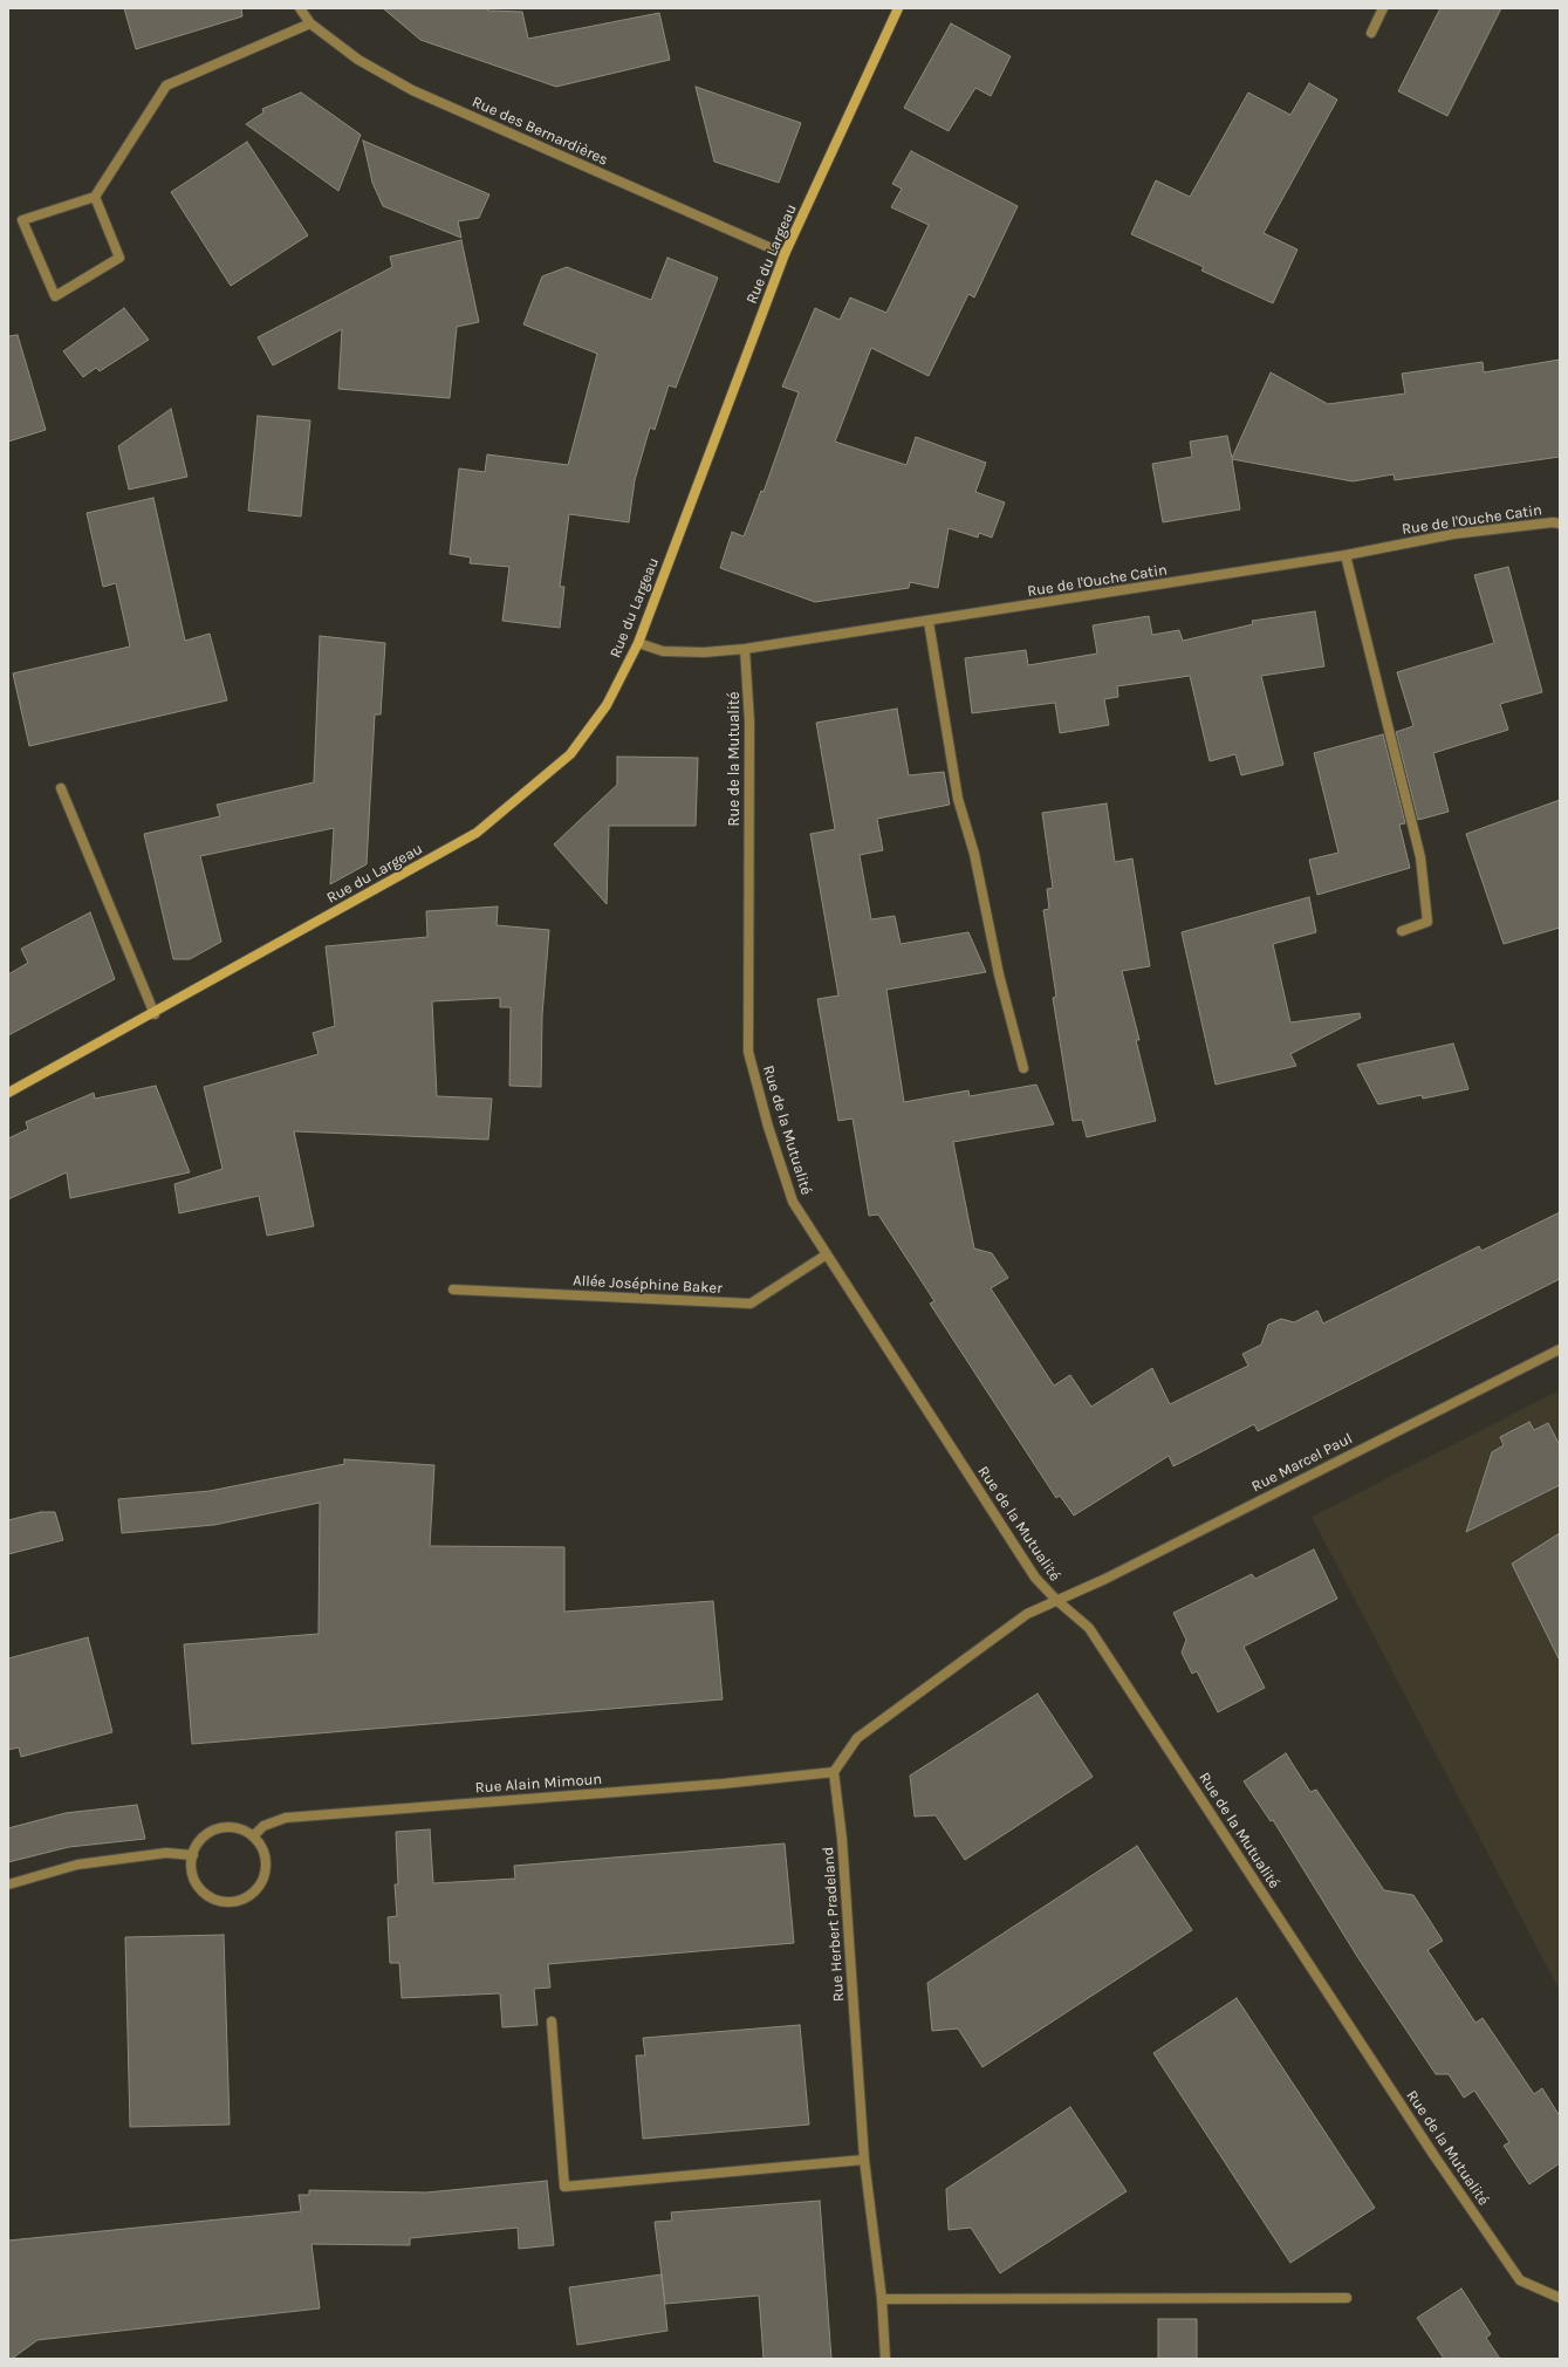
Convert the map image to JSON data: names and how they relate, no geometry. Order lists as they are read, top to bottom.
{
  "streets": {
    "street": [
      "Rue des Bernardières",
      "Rue du Largeau",
      "Rue de l'Ouche Catin",
      "Rue de la Mutualité",
      "Allée Joséphine Baker",
      "Rue Marcel Paul",
      "Rue Alain Mimoun",
      "Rue Herbert Pradeland"
    ]
  },
  "crossings": [
    ["Rue des Bernardières", "Rue du Largeau"],
    ["Rue du Largeau", "Rue de l'Ouche Catin"],
    ["Rue de l'Ouche Catin", "Rue de la Mutualité"],
    ["Rue de la Mutualité", "Allée Joséphine Baker"],
    ["Rue de la Mutualité", "Rue Marcel Paul"],
    ["Rue Alain Mimoun", "Rue Herbert Pradeland"]
  ]
}
